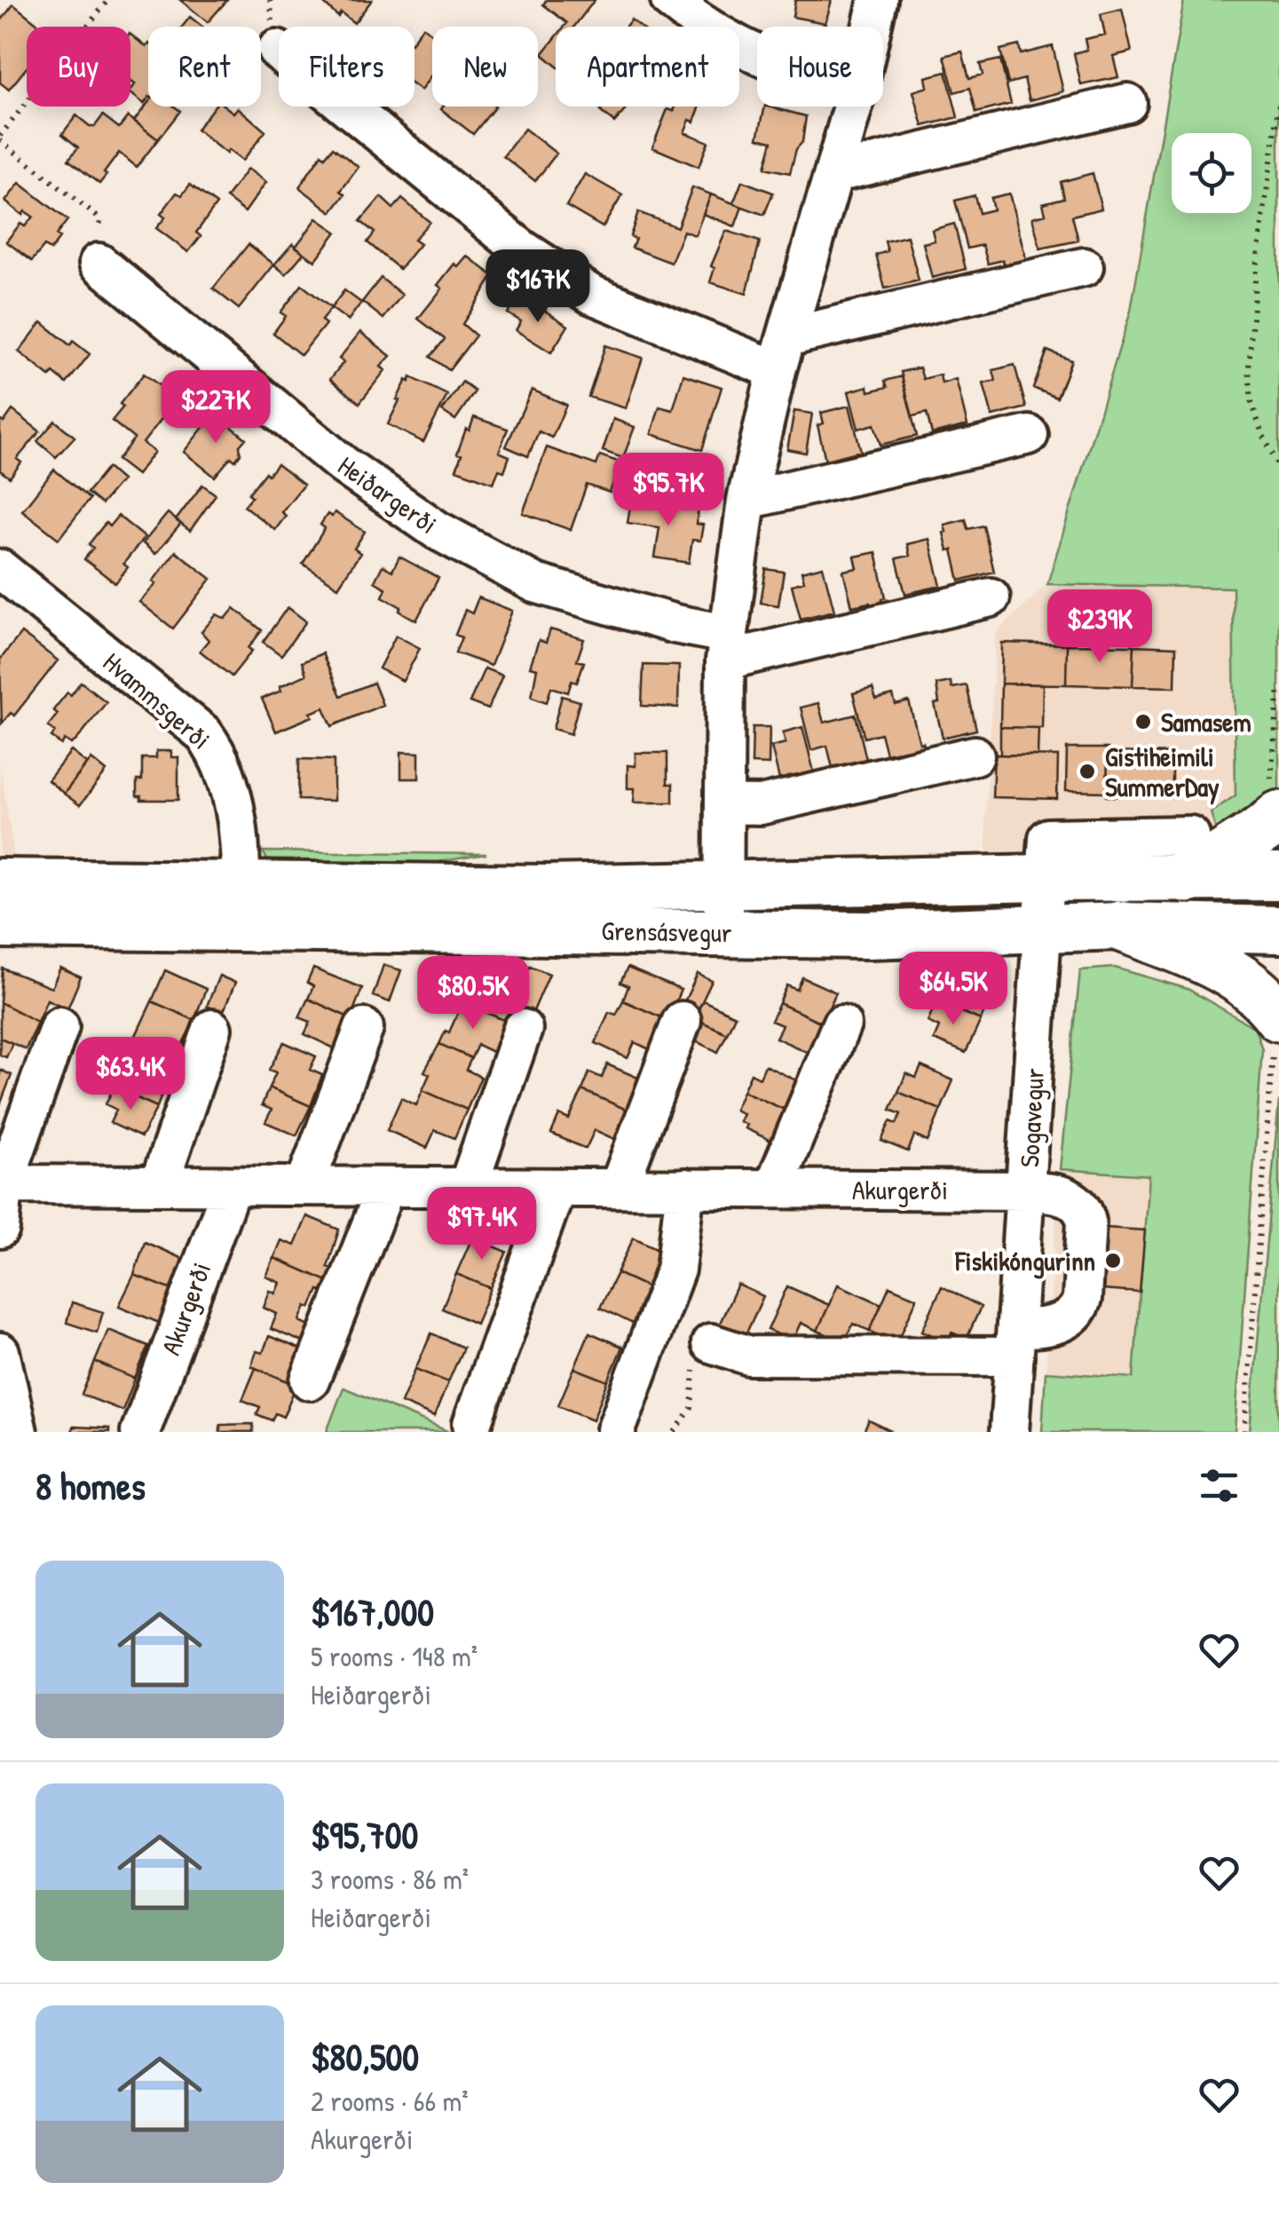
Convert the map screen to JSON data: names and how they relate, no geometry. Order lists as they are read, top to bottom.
{
  "streets": {
    "main road": ["Grensásvegur"],
    "street": [
      "Heiðargerði",
      "Hvammsgerði",
      "Sogavegur",
      "Akurgerði"
    ]
  },
  "crossings": [
    ["Hvammsgerði", "Grensásvegur"],
    ["Grensásvegur", "Sogavegur"],
    ["Sogavegur", "Akurgerði"]
  ],
  "places": ["Samasem", "Gistiheimili SummerDay", "Fiskikóngurinn"],
  "page": {
    "chip": [
      "Buy",
      "Rent",
      "Filters",
      "New",
      "Apartment",
      "House"
    ],
    "price": [
      "$167K",
      "$227K",
      "$95.7K",
      "$239K",
      "$64.5K",
      "$80.5K",
      "$63.4K",
      "$97.4K"
    ],
    "heading": "8 homes",
    "list": [
      {
        "name": "$167,000",
        "note": "5 rooms · 148 m² · Heiðargerði"
      },
      {
        "name": "$95,700",
        "note": "3 rooms · 86 m² · Heiðargerði"
      },
      {
        "name": "$80,500",
        "note": "2 rooms · 66 m² · Akurgerði"
      }
    ]
  }
}
